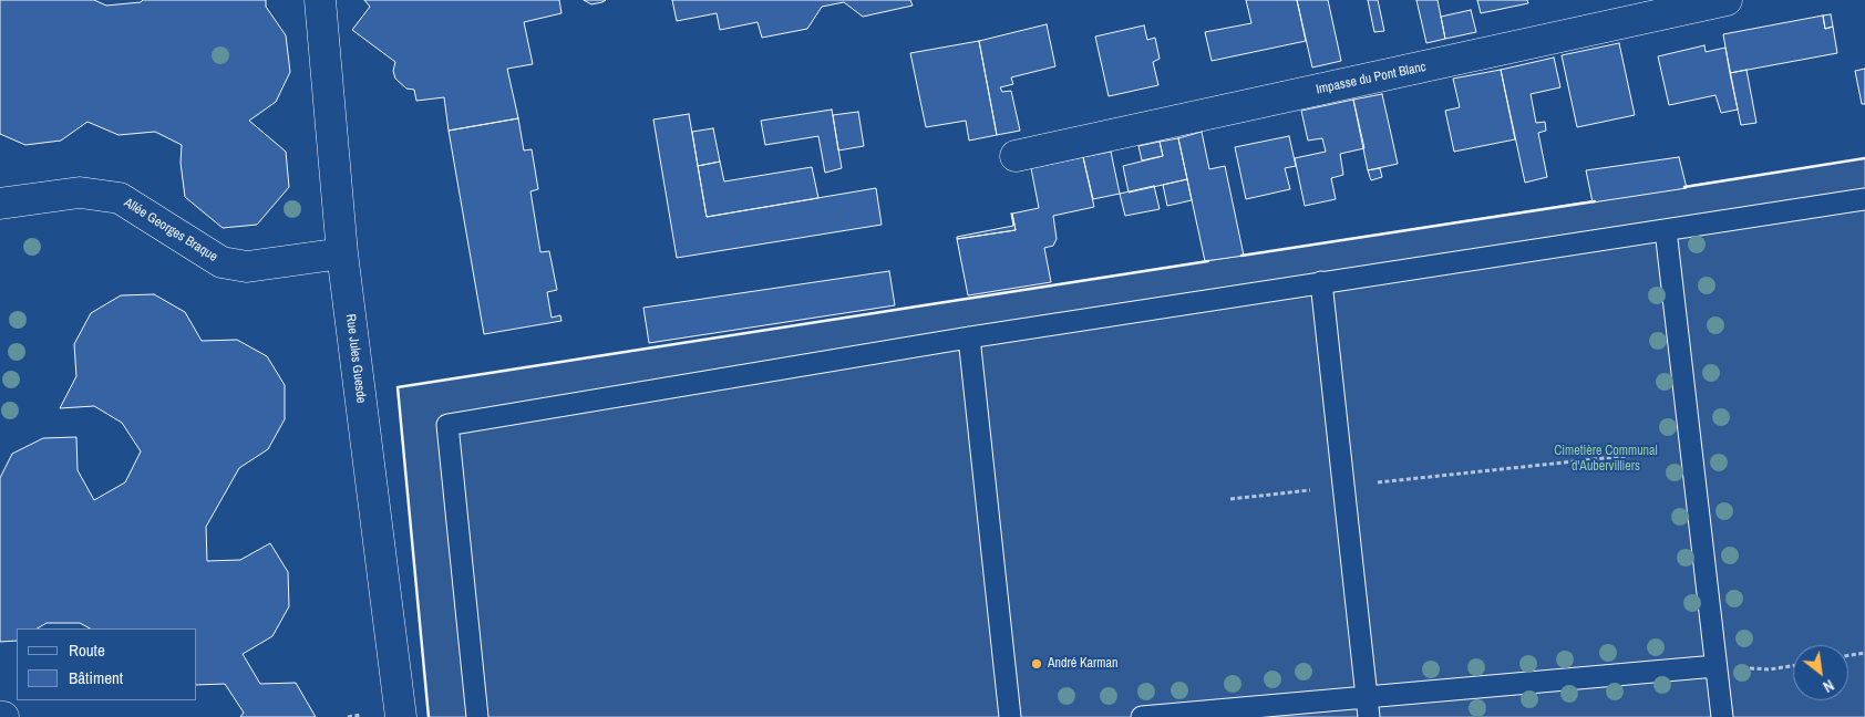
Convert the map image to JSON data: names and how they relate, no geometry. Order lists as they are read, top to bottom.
{
  "streets": {
    "street": ["Impasse du Pont Blanc", "Allée Georges Braque", "Rue Jules Guesde"]
  },
  "crossings": [
    ["Allée Georges Braque", "Rue Jules Guesde"]
  ],
  "parks": ["Cimetière Communal d'Aubervilliers"],
  "places": ["André Karman"],
  "legend": ["Route", "Bâtiment"],
  "north": "bottom right"
}
